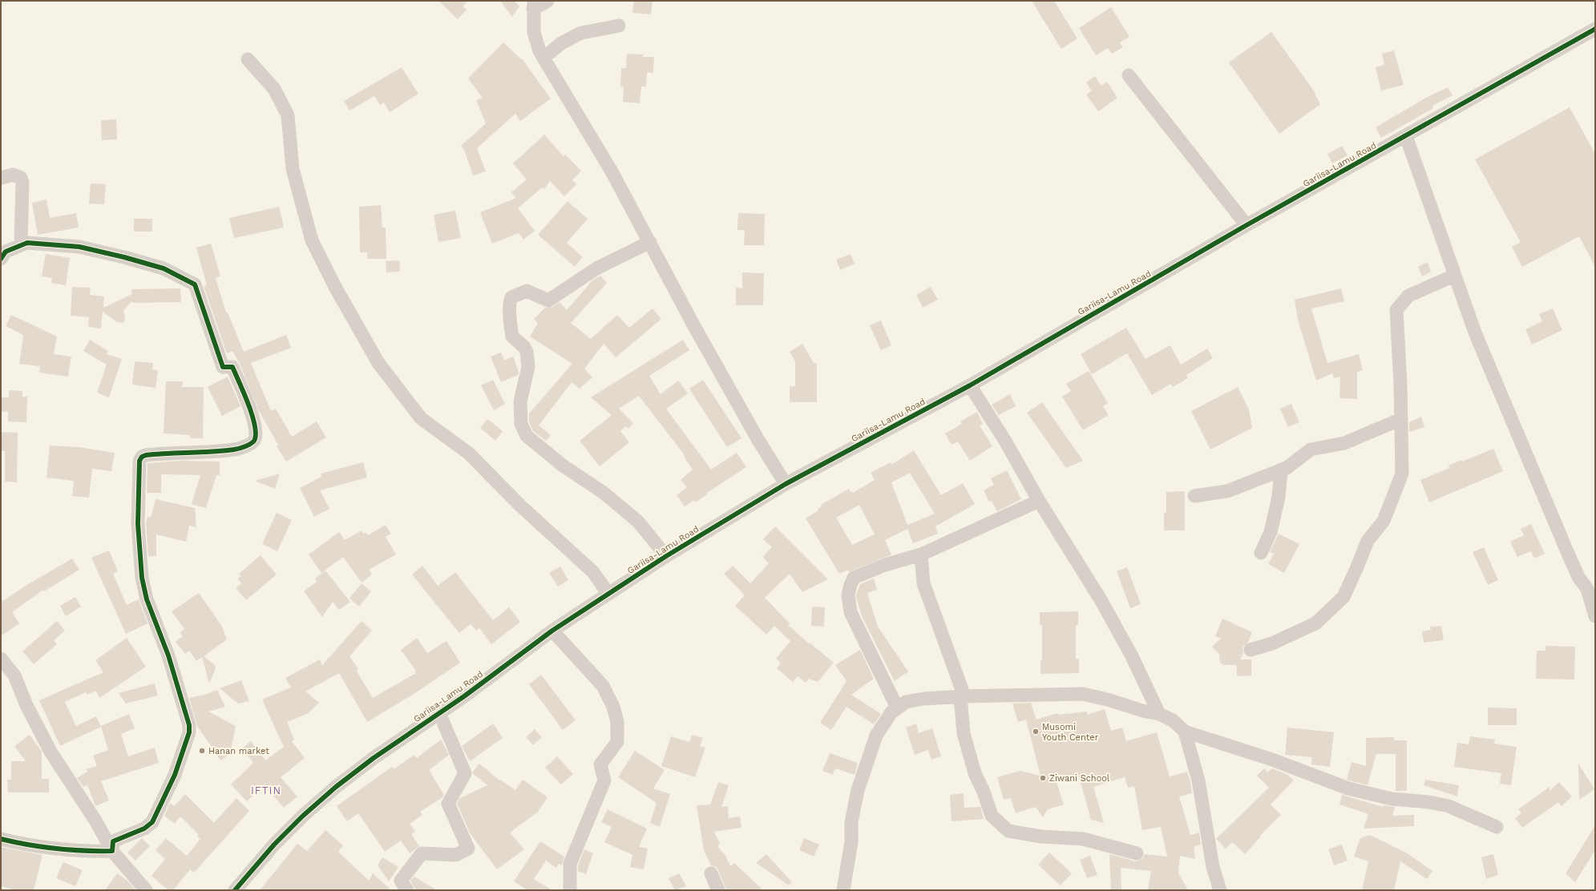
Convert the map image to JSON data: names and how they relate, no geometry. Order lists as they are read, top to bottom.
{
  "streets": {
    "street": ["Gariisa-Lamu Road"]
  },
  "districts": ["IFTIN"],
  "places": ["Musomi Youth Center", "Hanan market", "Ziwani School"]
}
